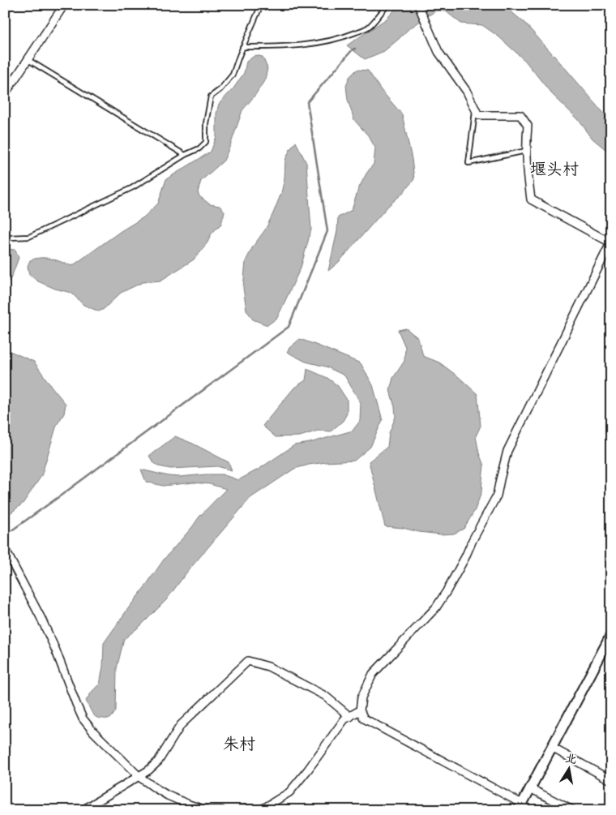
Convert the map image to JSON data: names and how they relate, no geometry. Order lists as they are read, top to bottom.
{
  "districts": ["堰头村", "朱村"],
  "north": "top"
}
